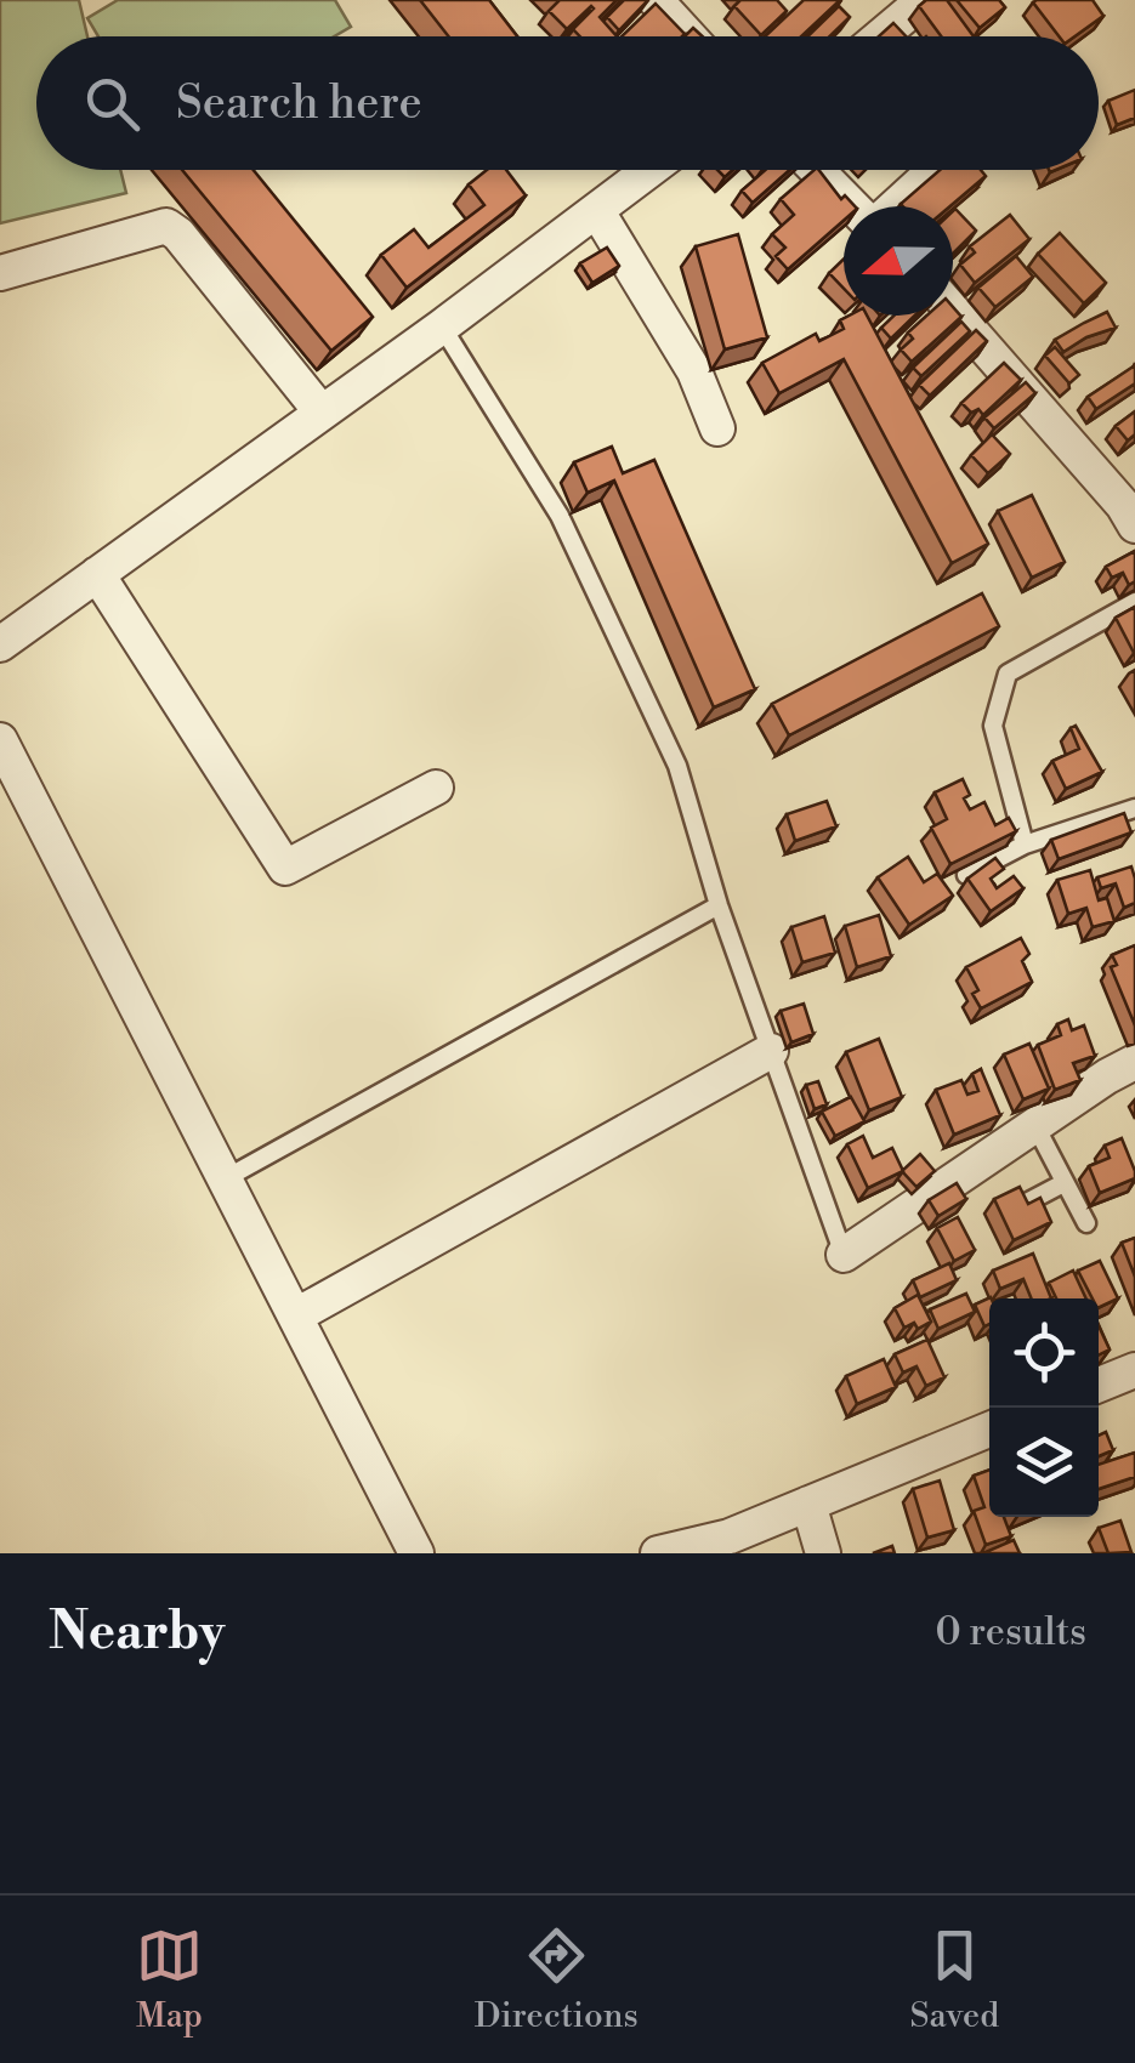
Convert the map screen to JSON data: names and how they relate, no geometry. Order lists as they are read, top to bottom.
{
  "north": "left",
  "page": {
    "search": "Search here",
    "heading": ["Nearby", "0 results"],
    "nav": ["Map", "Directions", "Saved"]
  }
}
